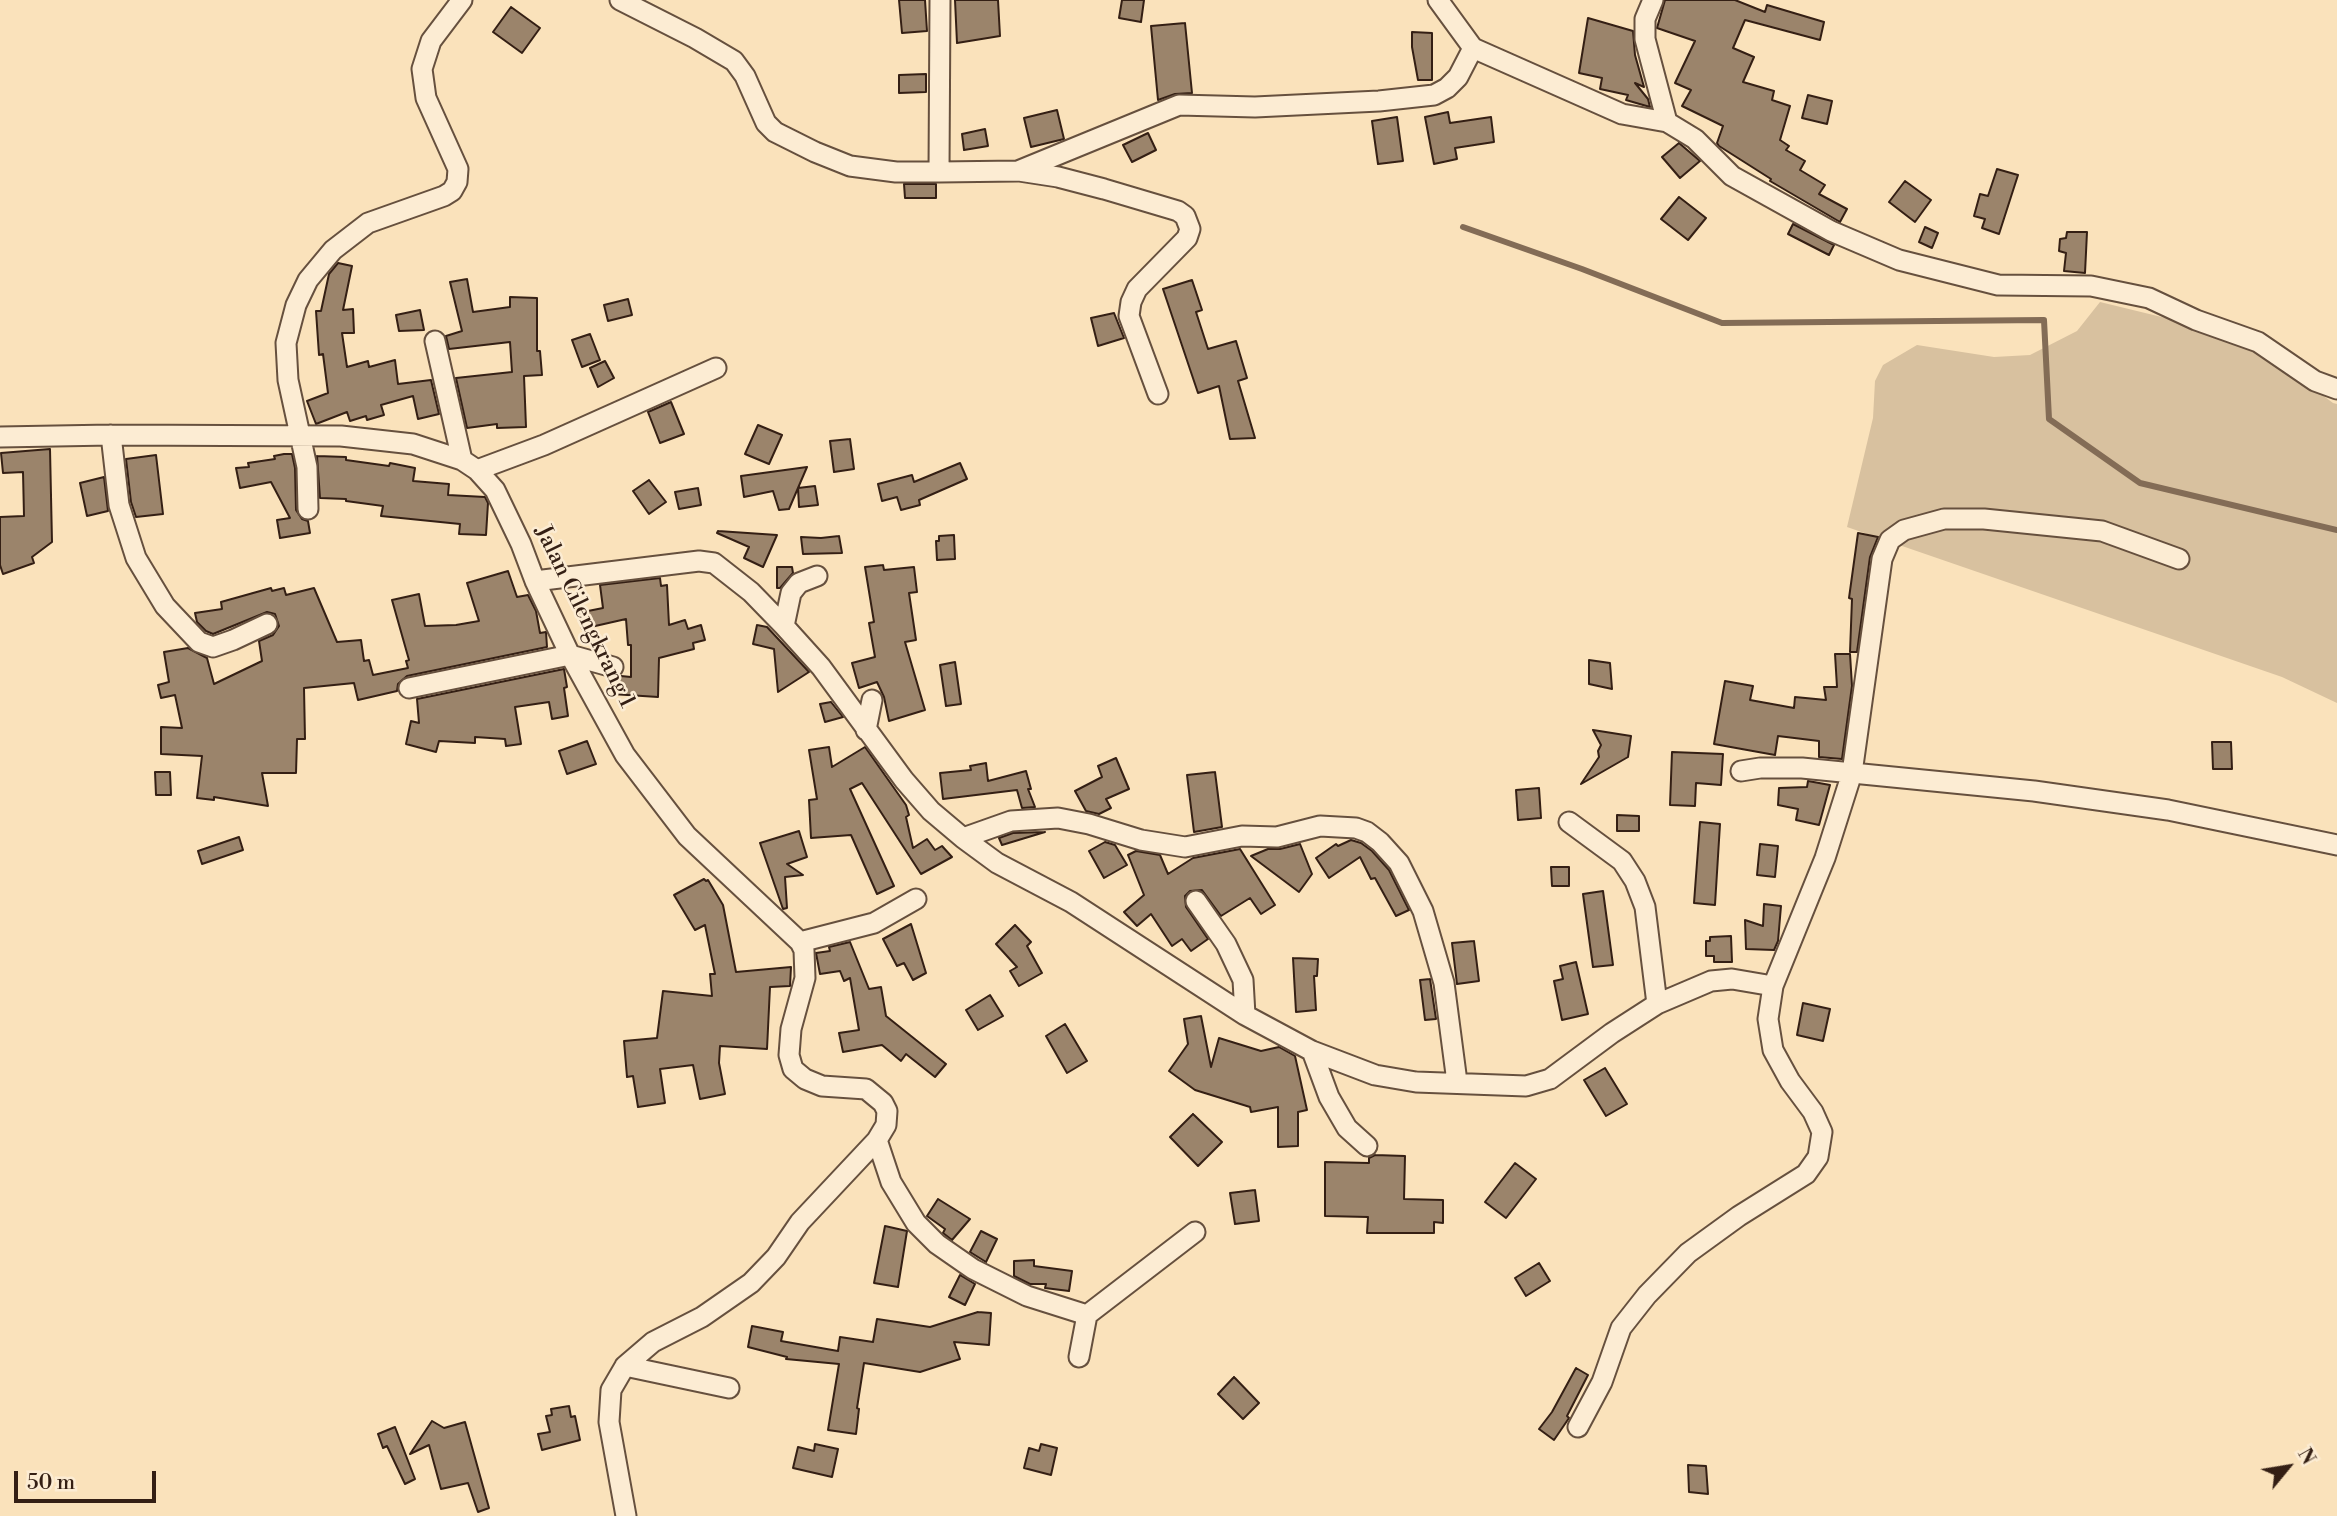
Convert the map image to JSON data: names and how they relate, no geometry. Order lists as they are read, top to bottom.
{
  "streets": {
    "street": ["Jalan Cilengkrang 1"]
  },
  "scale_bar": "50 m",
  "north": "top right"
}
